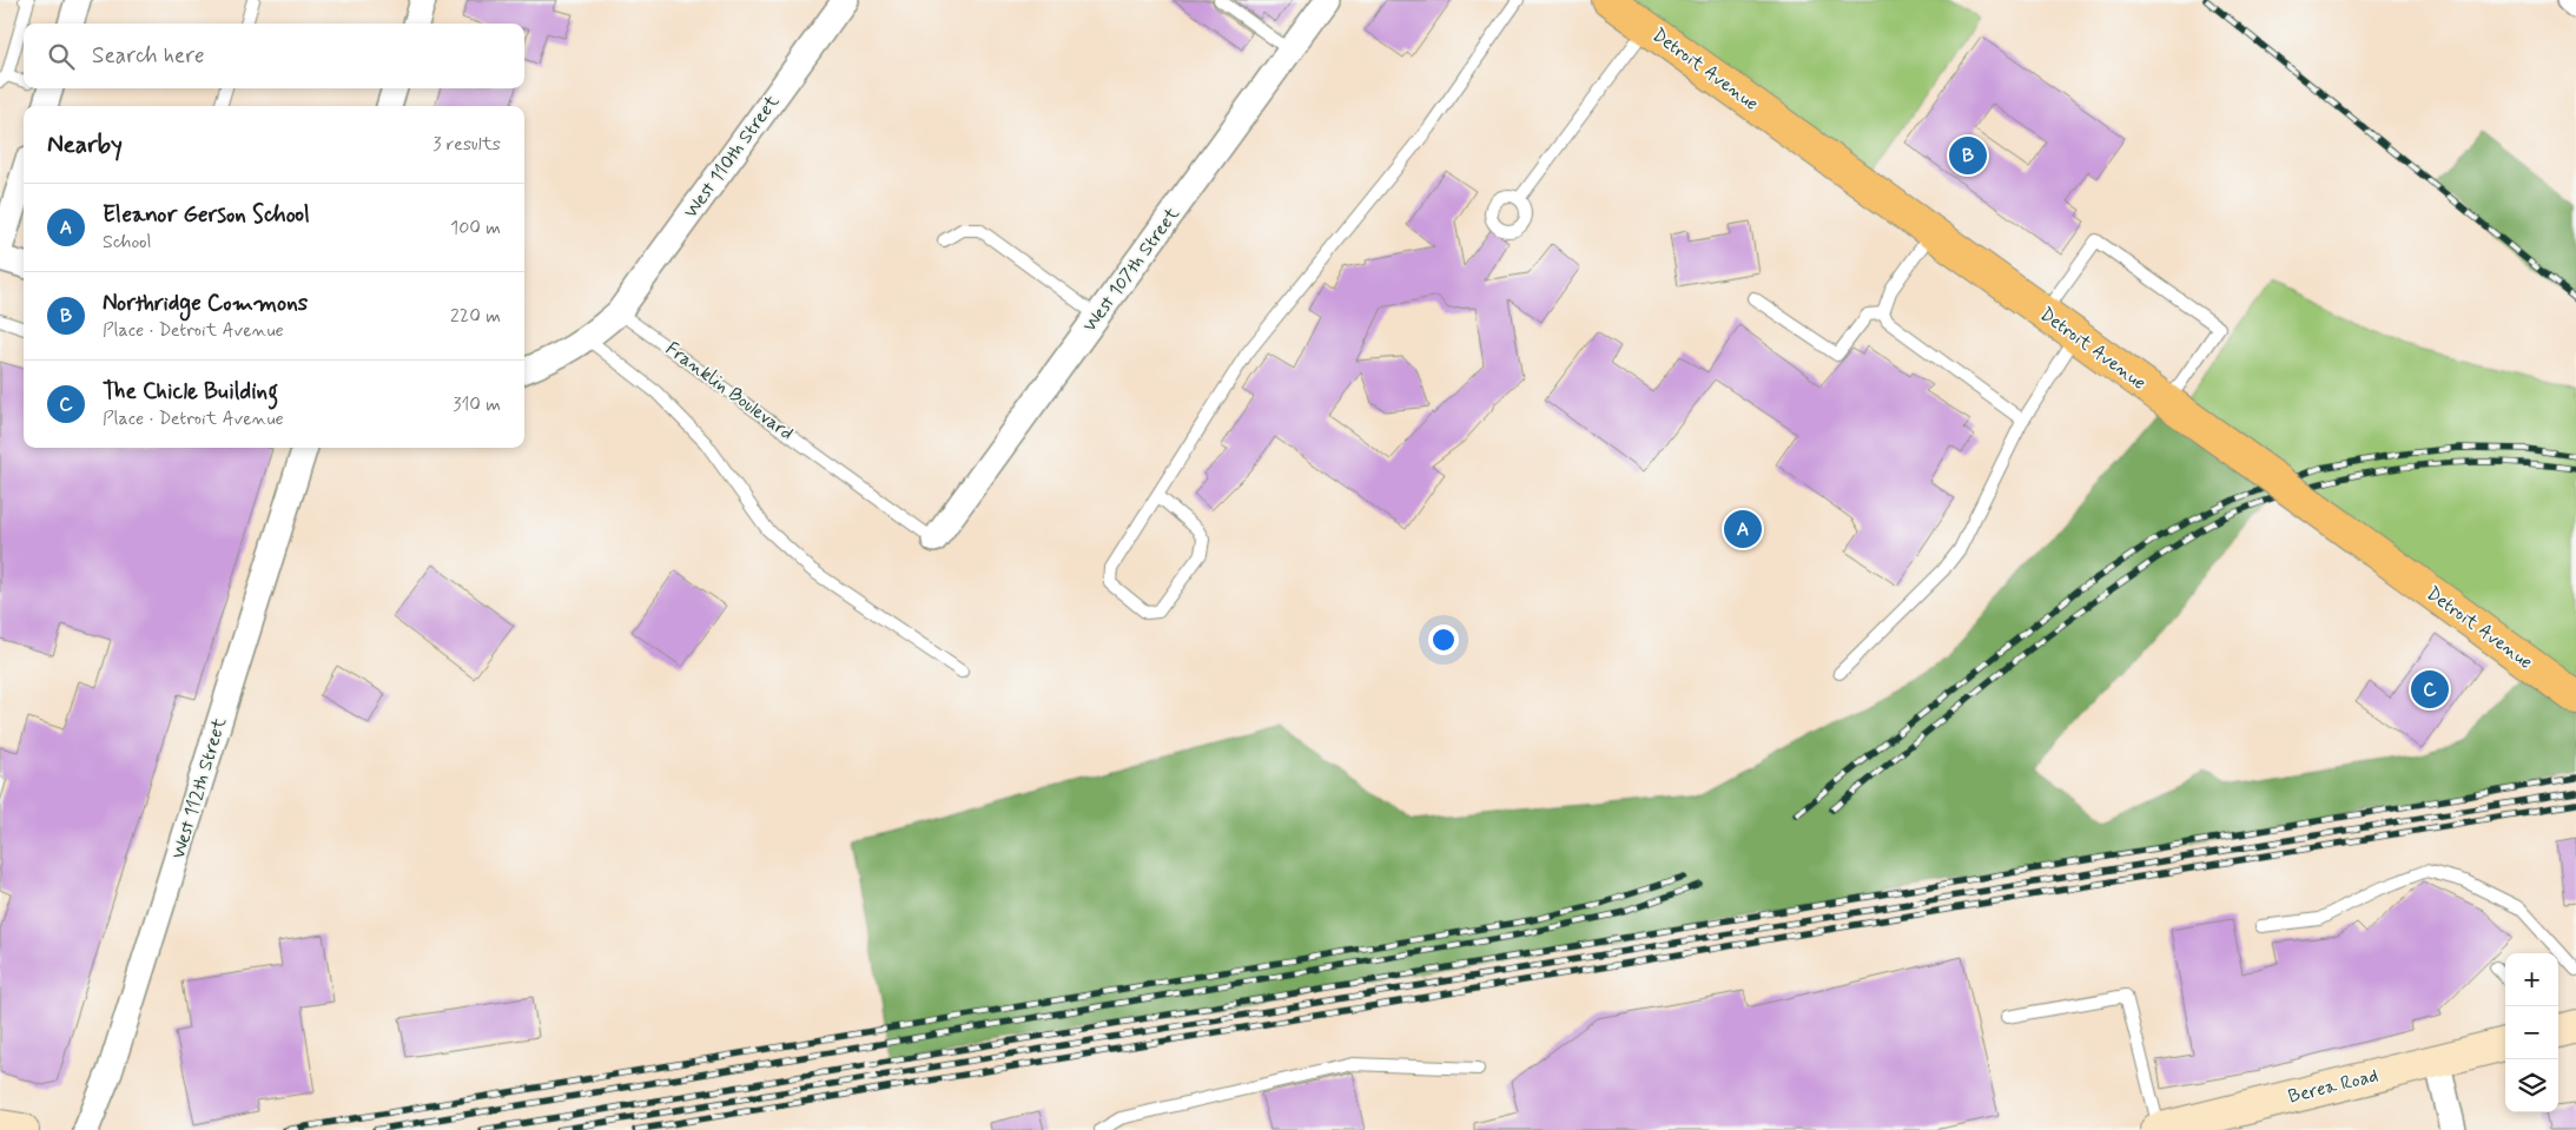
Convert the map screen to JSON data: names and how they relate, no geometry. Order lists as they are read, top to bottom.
{
  "streets": {
    "main road": ["Detroit Avenue", "Berea Road"],
    "street": ["West 110th Street", "West 107th Street", "West 112th Street"],
    "lane": ["Franklin Boulevard"]
  },
  "crossings": [
    ["West 110th Street", "Franklin Boulevard"],
    ["West 107th Street", "Franklin Boulevard"]
  ],
  "page": {
    "search": "Search here",
    "heading": ["Nearby", "3 results"],
    "pins": ["B", "A", "C"],
    "list": [
      {
        "mark": "A",
        "name": "Eleanor Gerson School",
        "note": "School",
        "value": "100 m"
      },
      {
        "mark": "B",
        "name": "Northridge Commons",
        "note": "Place · Detroit Avenue",
        "value": "220 m"
      },
      {
        "mark": "C",
        "name": "The Chicle Building",
        "note": "Place · Detroit Avenue",
        "value": "310 m"
      }
    ],
    "map_buttons": ["+", "−"]
  }
}
